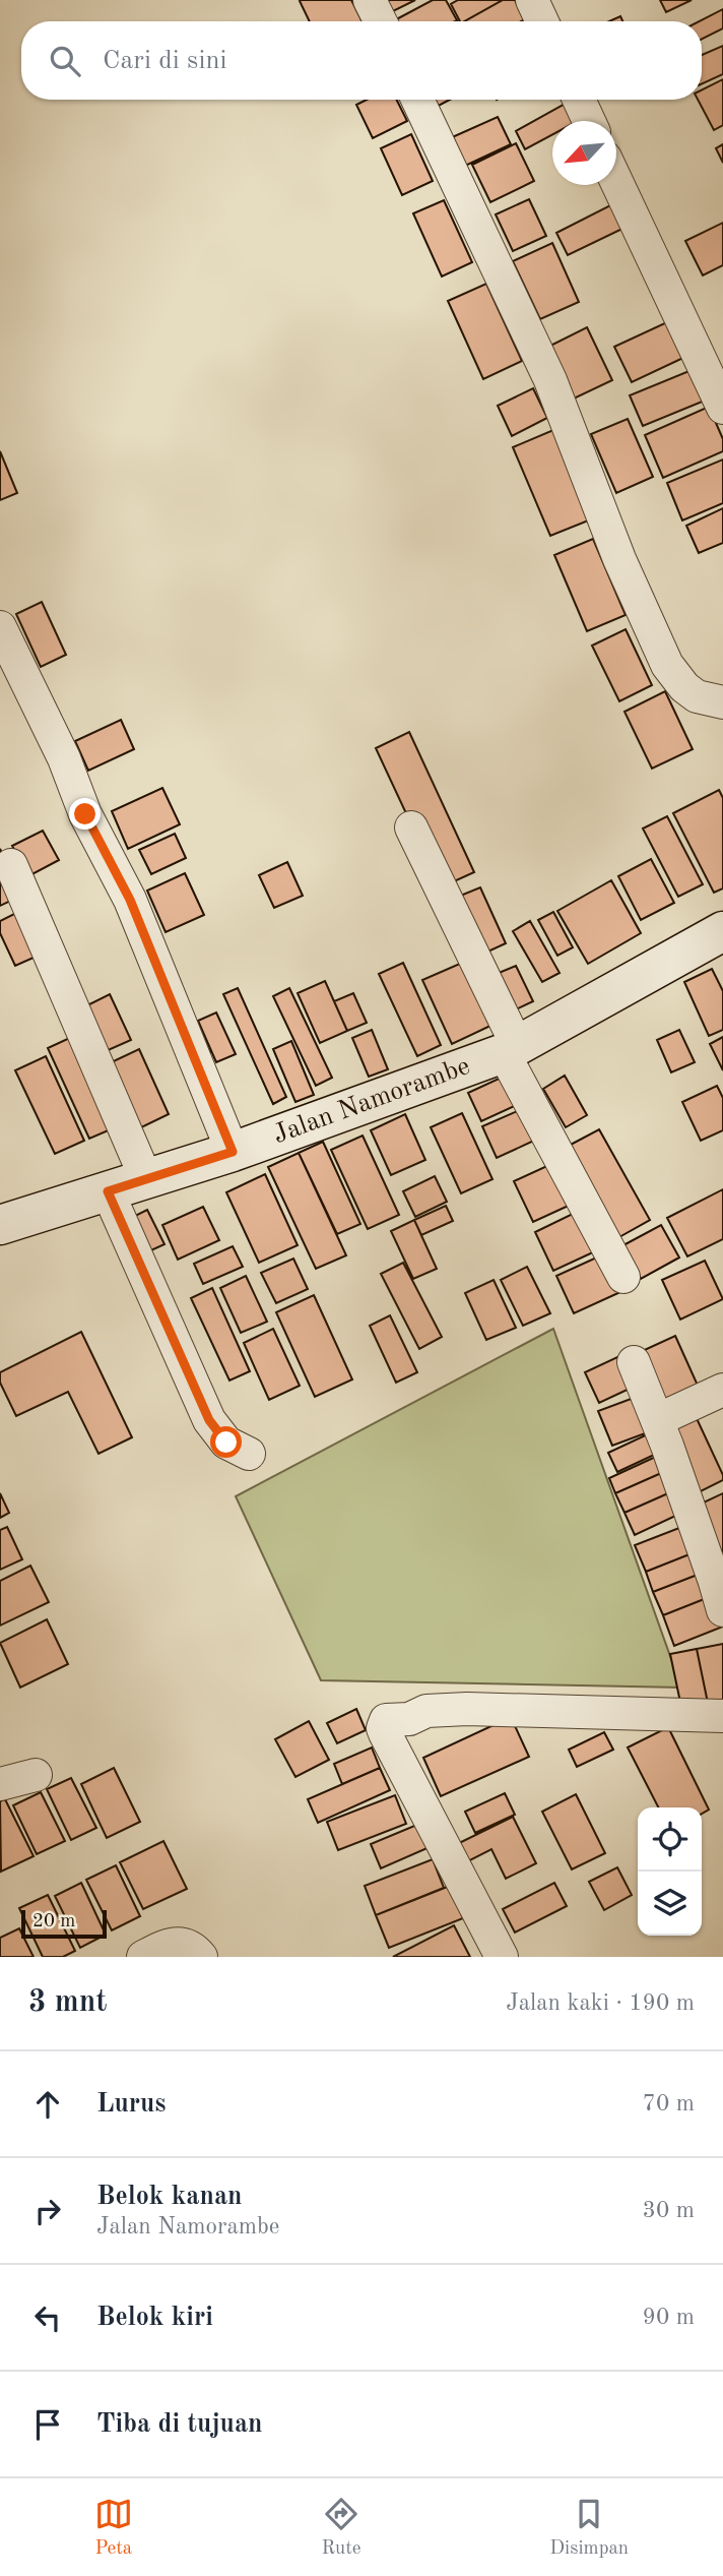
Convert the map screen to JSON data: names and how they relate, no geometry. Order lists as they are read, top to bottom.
{
  "streets": {
    "main road": ["Jalan Namorambe"]
  },
  "scale_bar": "20 m",
  "north": "bottom left",
  "page": {
    "search": "Cari di sini",
    "scale": "20 m",
    "heading": ["3 mnt", "Jalan kaki · 190 m"],
    "list": [
      ["Lurus", "70 m"],
      ["Belok kanan", "Jalan Namorambe", "30 m"],
      ["Belok kiri", "90 m"],
      "Tiba di tujuan"
    ],
    "nav": ["Peta", "Rute", "Disimpan"]
  }
}
